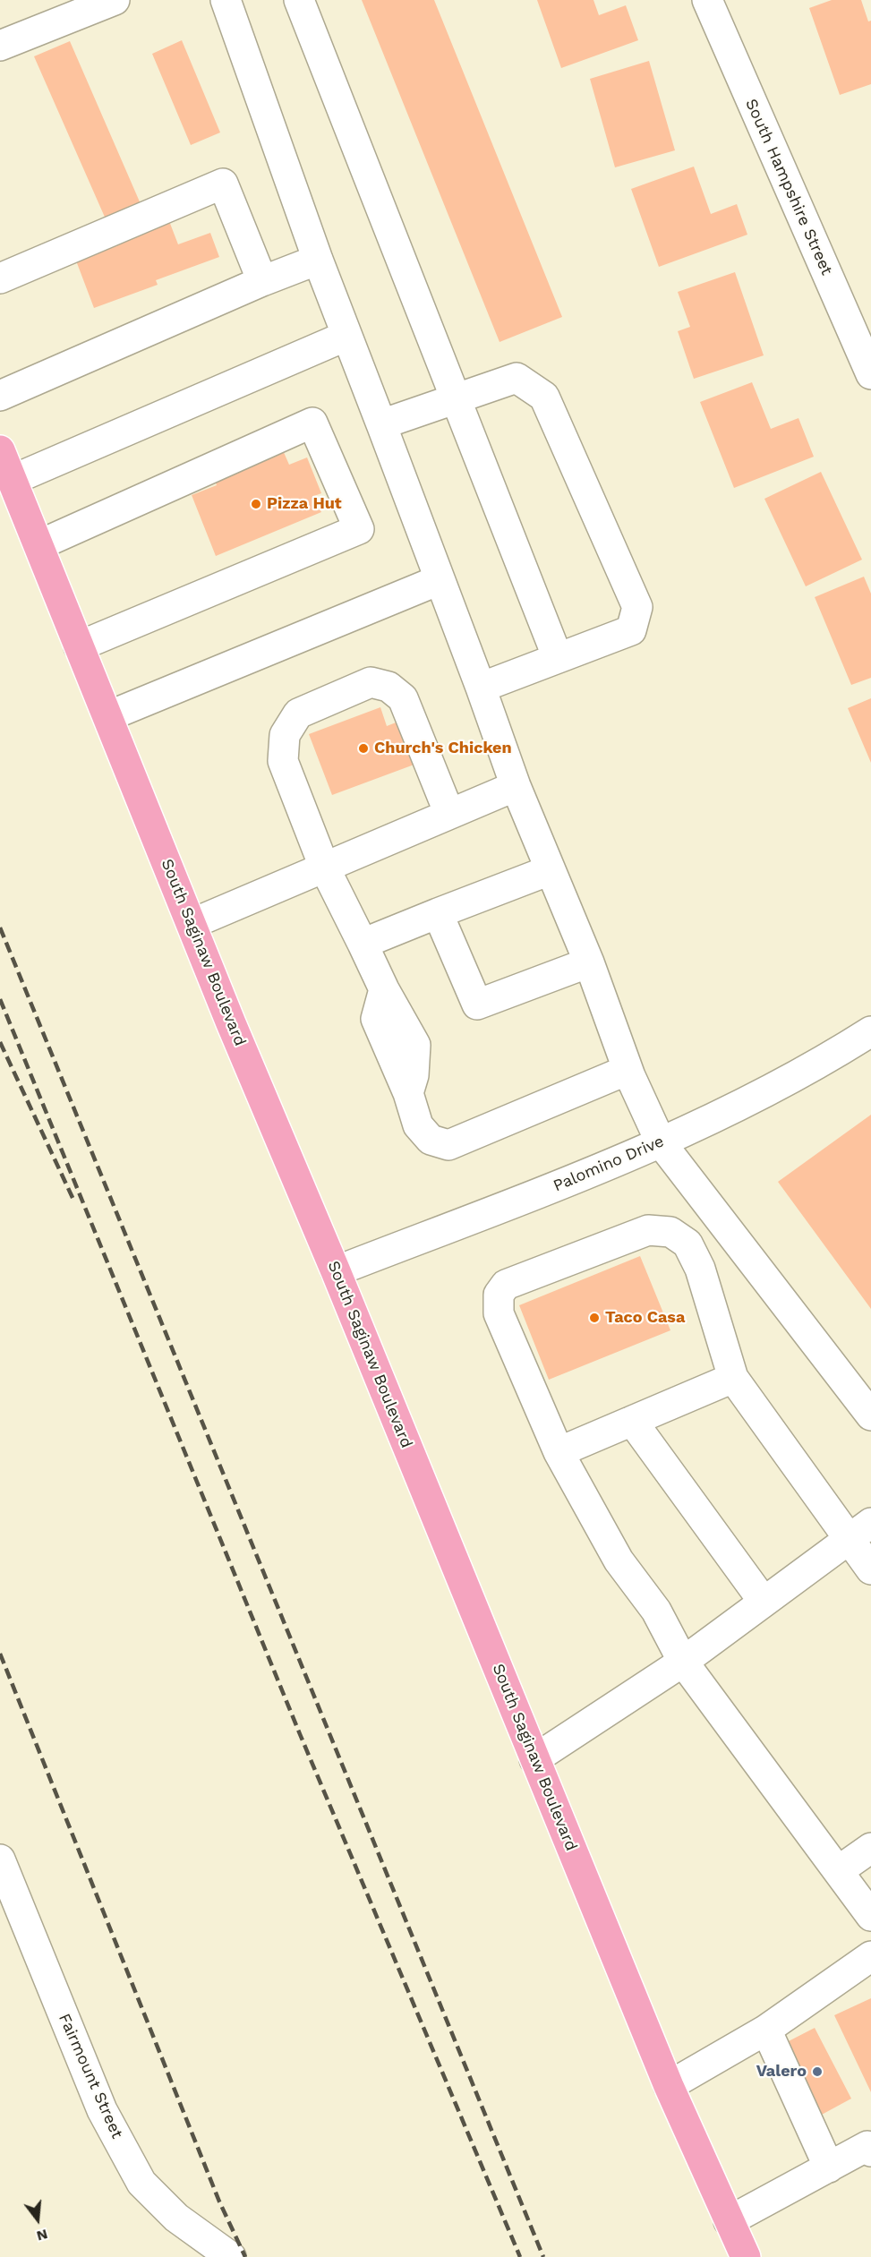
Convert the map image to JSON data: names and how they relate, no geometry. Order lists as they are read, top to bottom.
{
  "streets": {
    "main road": ["South Saginaw Boulevard"],
    "street": ["South Hampshire Street", "Palomino Drive", "Fairmount Street"]
  },
  "crossings": [
    ["South Saginaw Boulevard", "Palomino Drive"]
  ],
  "places": [
    "Pizza Hut",
    "Church's Chicken",
    "Taco Casa",
    "Valero"
  ],
  "north": "bottom"
}
